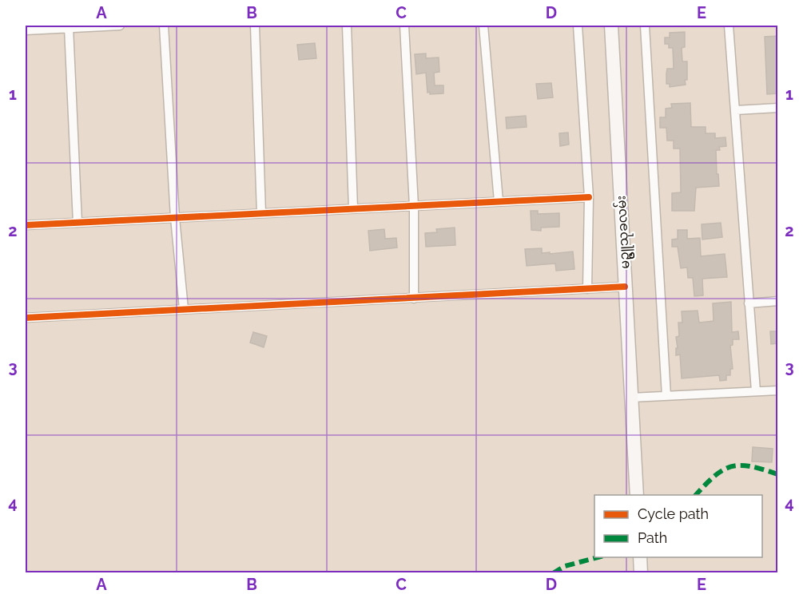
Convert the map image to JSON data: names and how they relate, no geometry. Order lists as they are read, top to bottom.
{
  "streets": {
    "street": ["မဥ္ဇူသုခလမ်း"]
  },
  "legend": ["Cycle path", "Path"],
  "grid": {
    "columns": [
      "A",
      "B",
      "C",
      "D",
      "E"
    ],
    "rows": [
      "1",
      "2",
      "3",
      "4"
    ]
  }
}
